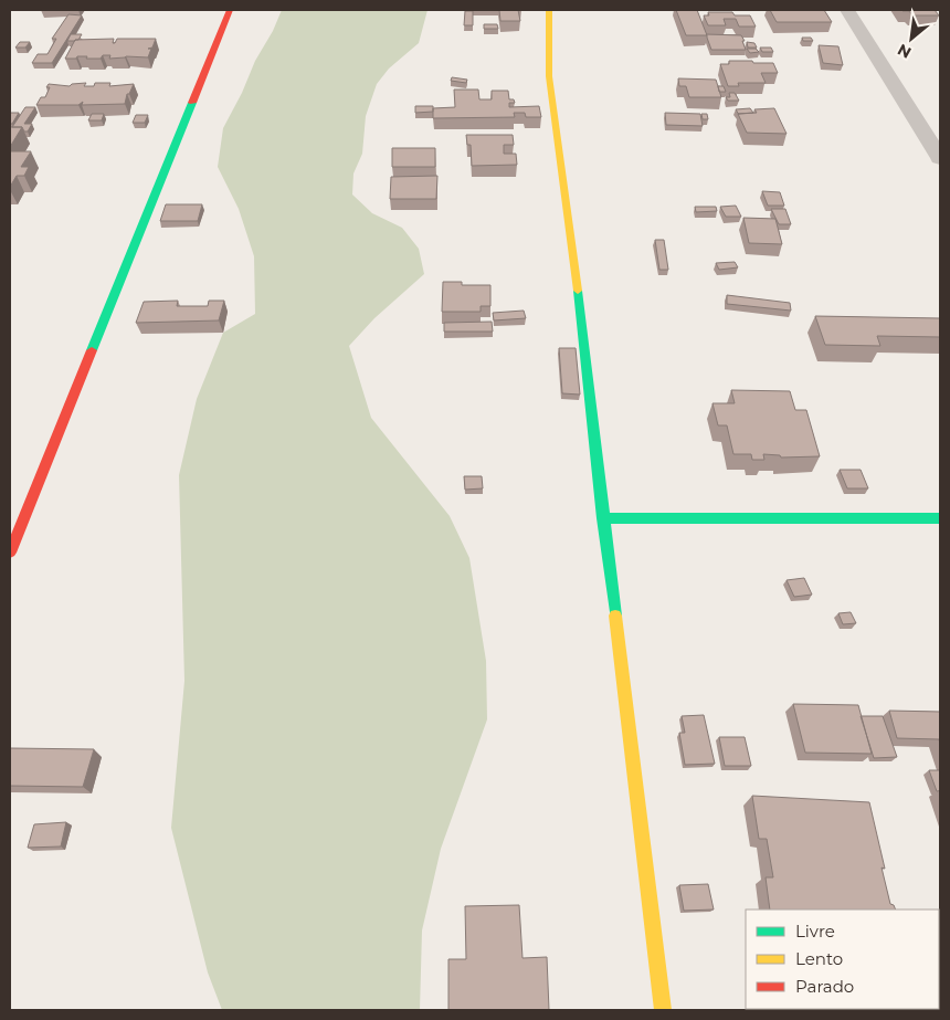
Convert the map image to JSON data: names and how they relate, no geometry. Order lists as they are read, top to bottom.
{
  "legend": ["Livre", "Lento", "Parado"],
  "north": "bottom left"
}
